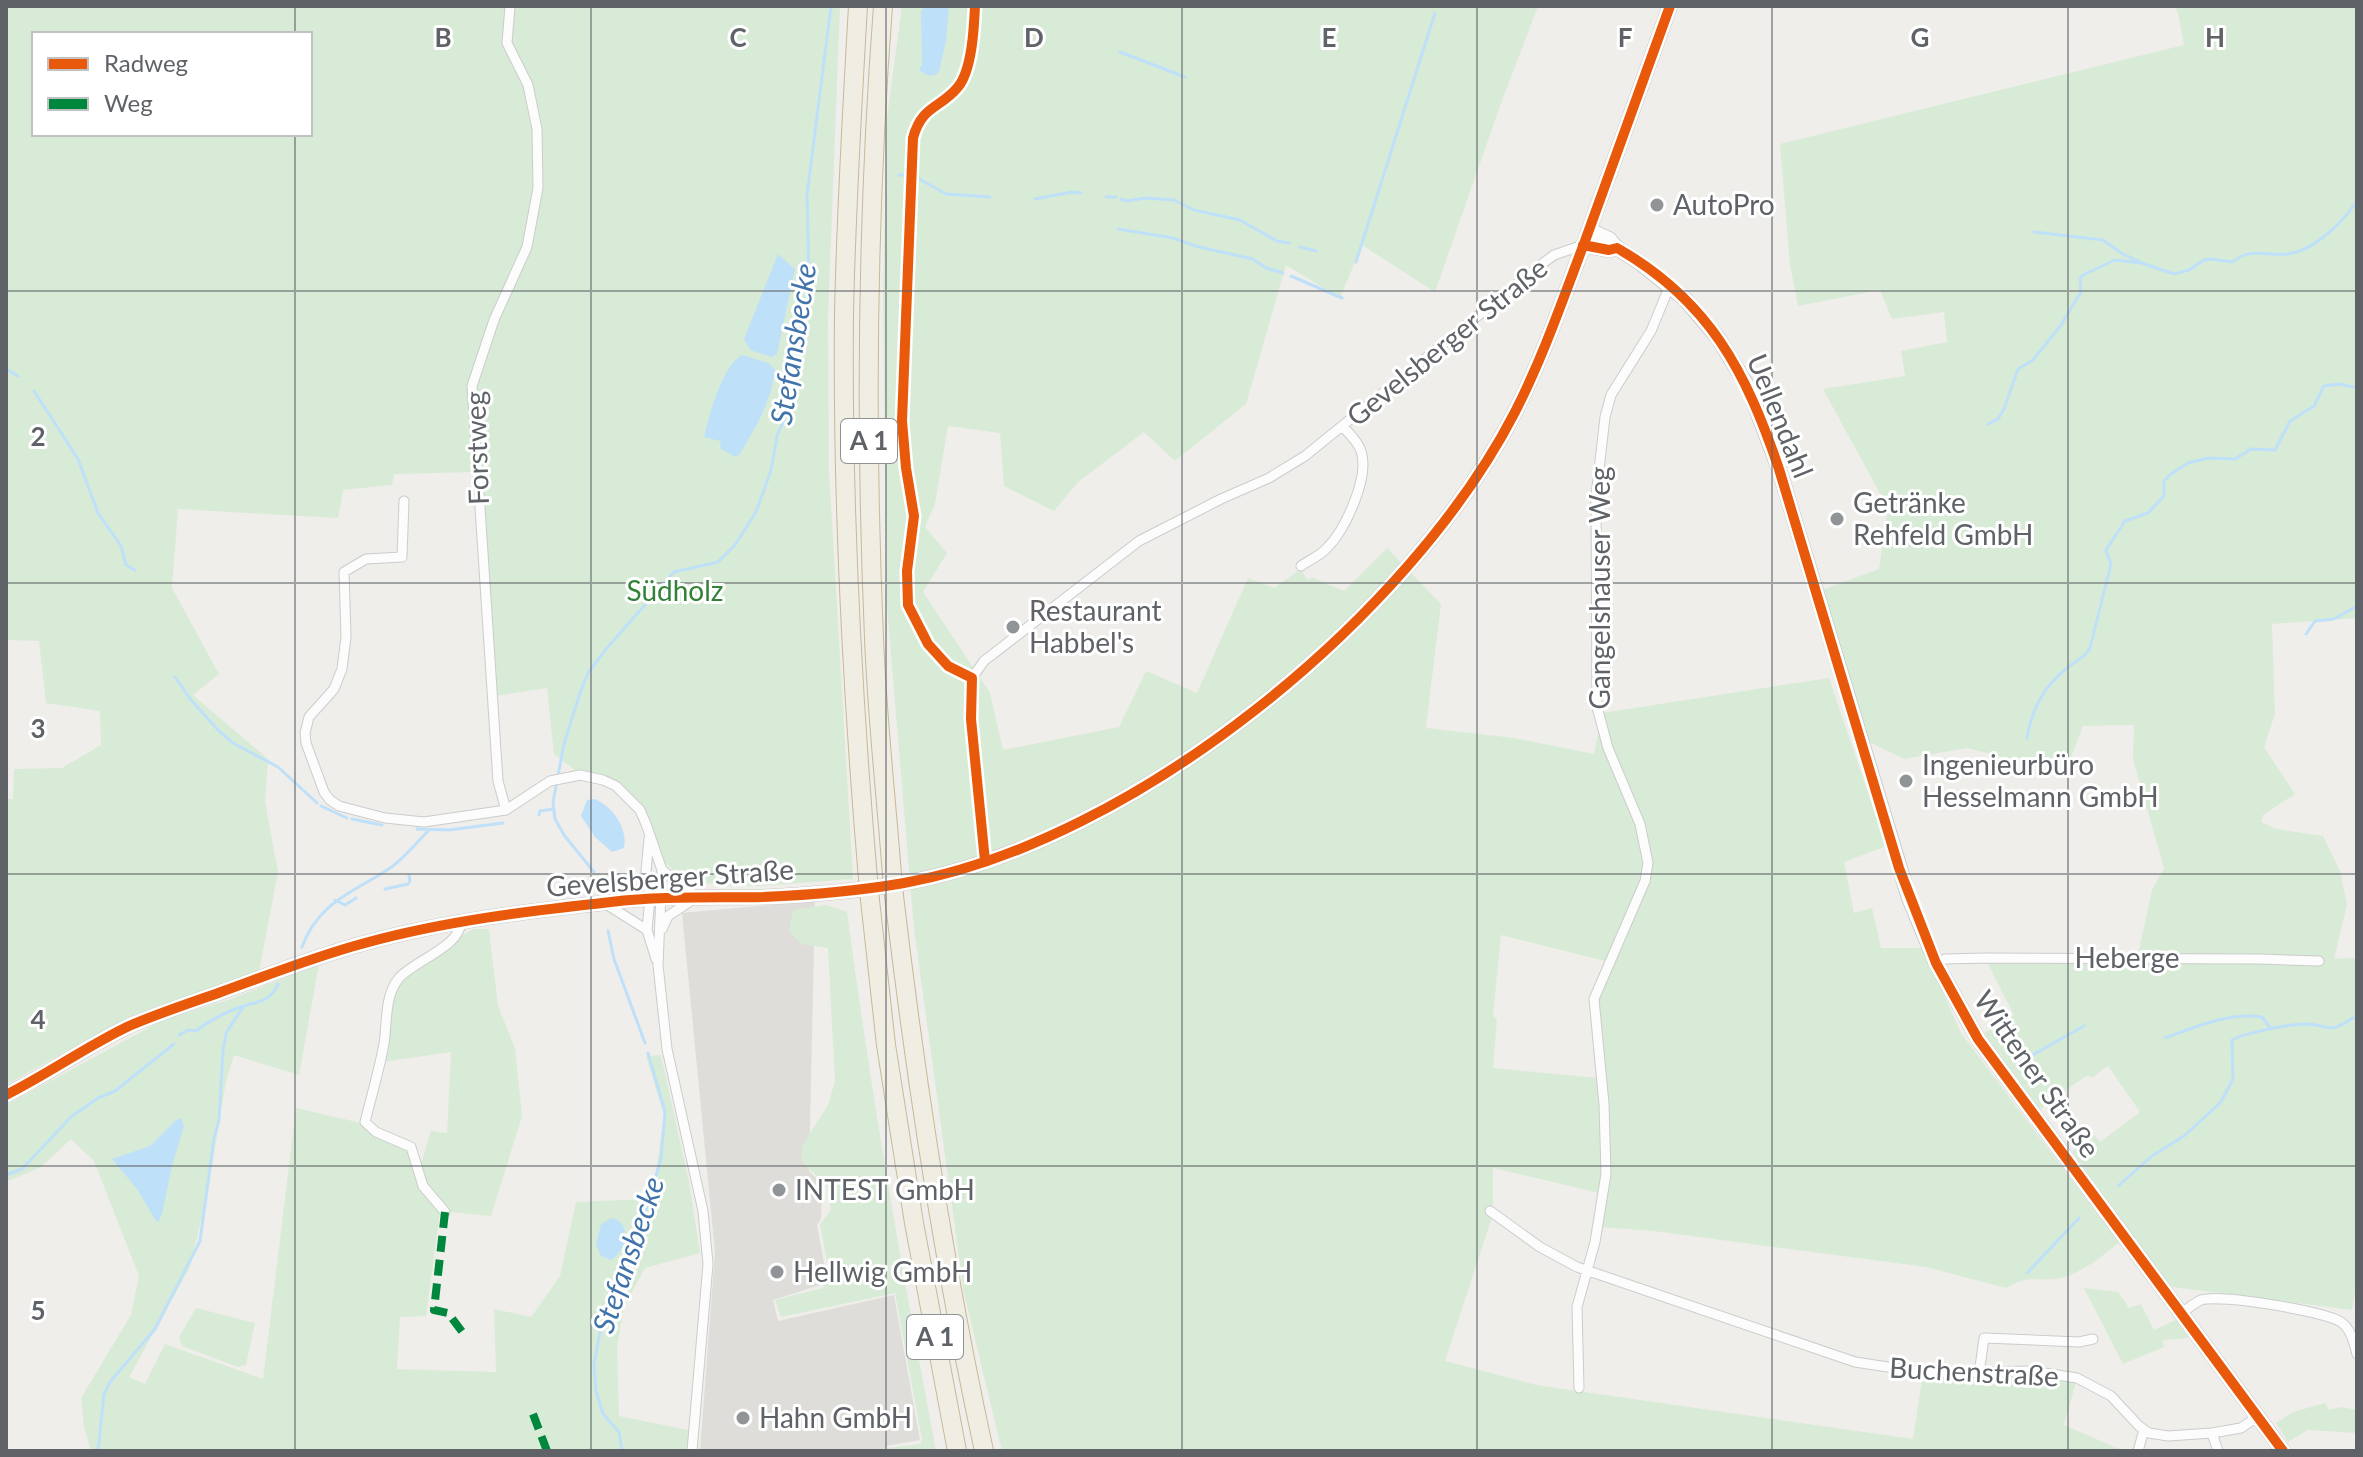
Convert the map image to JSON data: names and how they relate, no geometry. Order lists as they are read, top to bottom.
{
  "streets": {
    "highway": ["A 1"],
    "main road": ["Gevelsberger Straße", "Uellendahl", "Wittener Straße"],
    "street": [
      "Forstweg",
      "Gangelshauser Weg",
      "Heberge",
      "Buchenstraße"
    ]
  },
  "crossings": [
    ["Gevelsberger Straße", "Uellendahl"],
    ["Uellendahl", "Gangelshauser Weg"],
    ["Uellendahl", "Wittener Straße"],
    ["Gangelshauser Weg", "Buchenstraße"],
    ["Heberge", "Wittener Straße"]
  ],
  "water": ["Stefansbecke"],
  "parks": ["Südholz"],
  "places": [
    "AutoPro",
    "Getränke Rehfeld GmbH",
    "Restaurant Habbel's",
    "Ingenieurbüro Hesselmann GmbH",
    "INTEST GmbH",
    "Hellwig GmbH",
    "Hahn GmbH"
  ],
  "legend": ["Radweg", "Weg"],
  "grid": {
    "columns": [
      "B",
      "C",
      "D",
      "E",
      "F",
      "G",
      "H"
    ],
    "rows": [
      "2",
      "3",
      "4",
      "5"
    ]
  }
}
